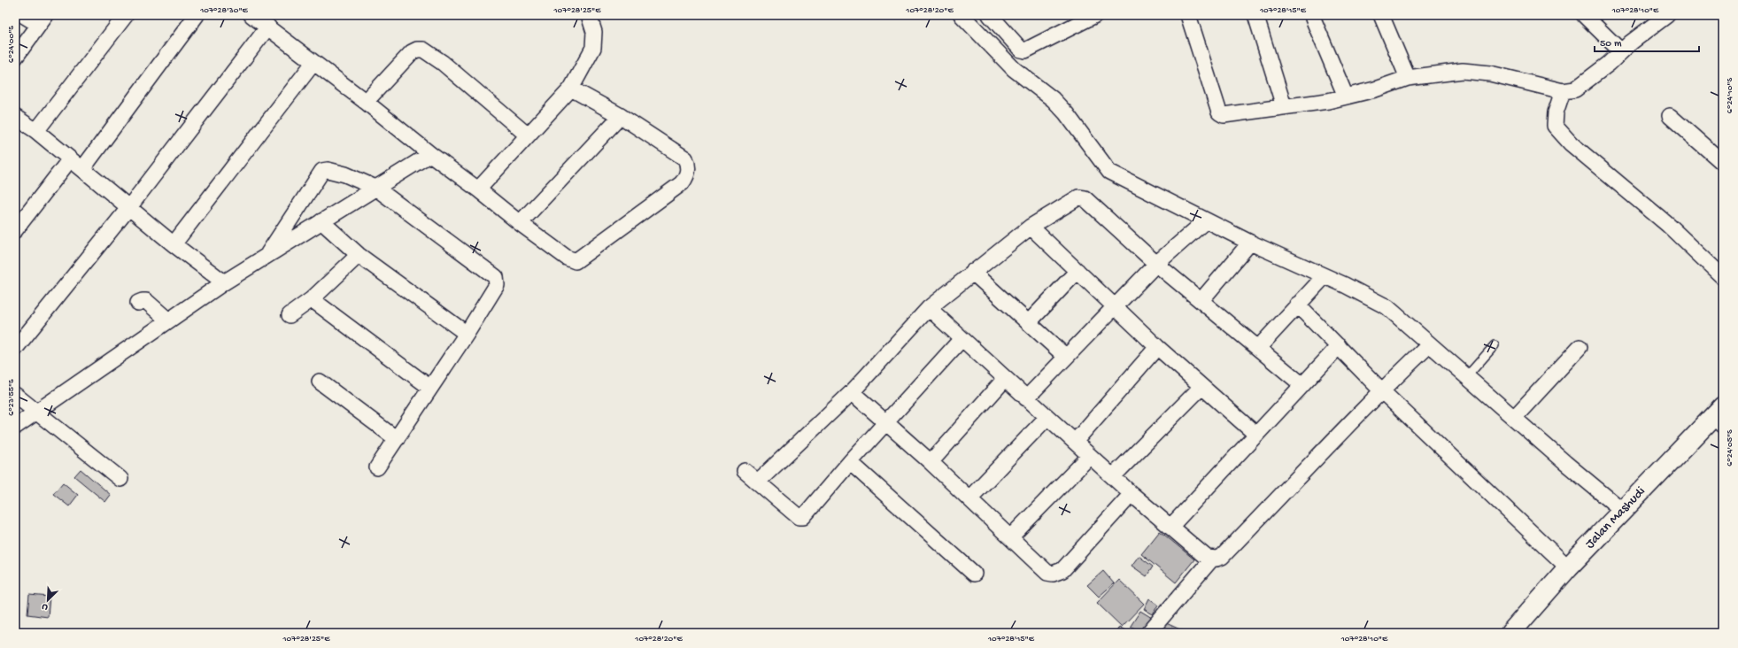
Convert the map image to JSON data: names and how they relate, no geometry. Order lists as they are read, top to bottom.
{
  "streets": {
    "street": ["Jalan Mashudi"]
  },
  "scale_bar": "50 m",
  "north": "bottom left",
  "coordinates": [
    "107°28'30\"E",
    "107°28'25\"E",
    "107°28'20\"E",
    "107°28'15\"E",
    "107°28'10\"E",
    "6°24'00\"S",
    "6°24'10\"S",
    "6°23'55\"S",
    "6°24'05\"S"
  ]
}
